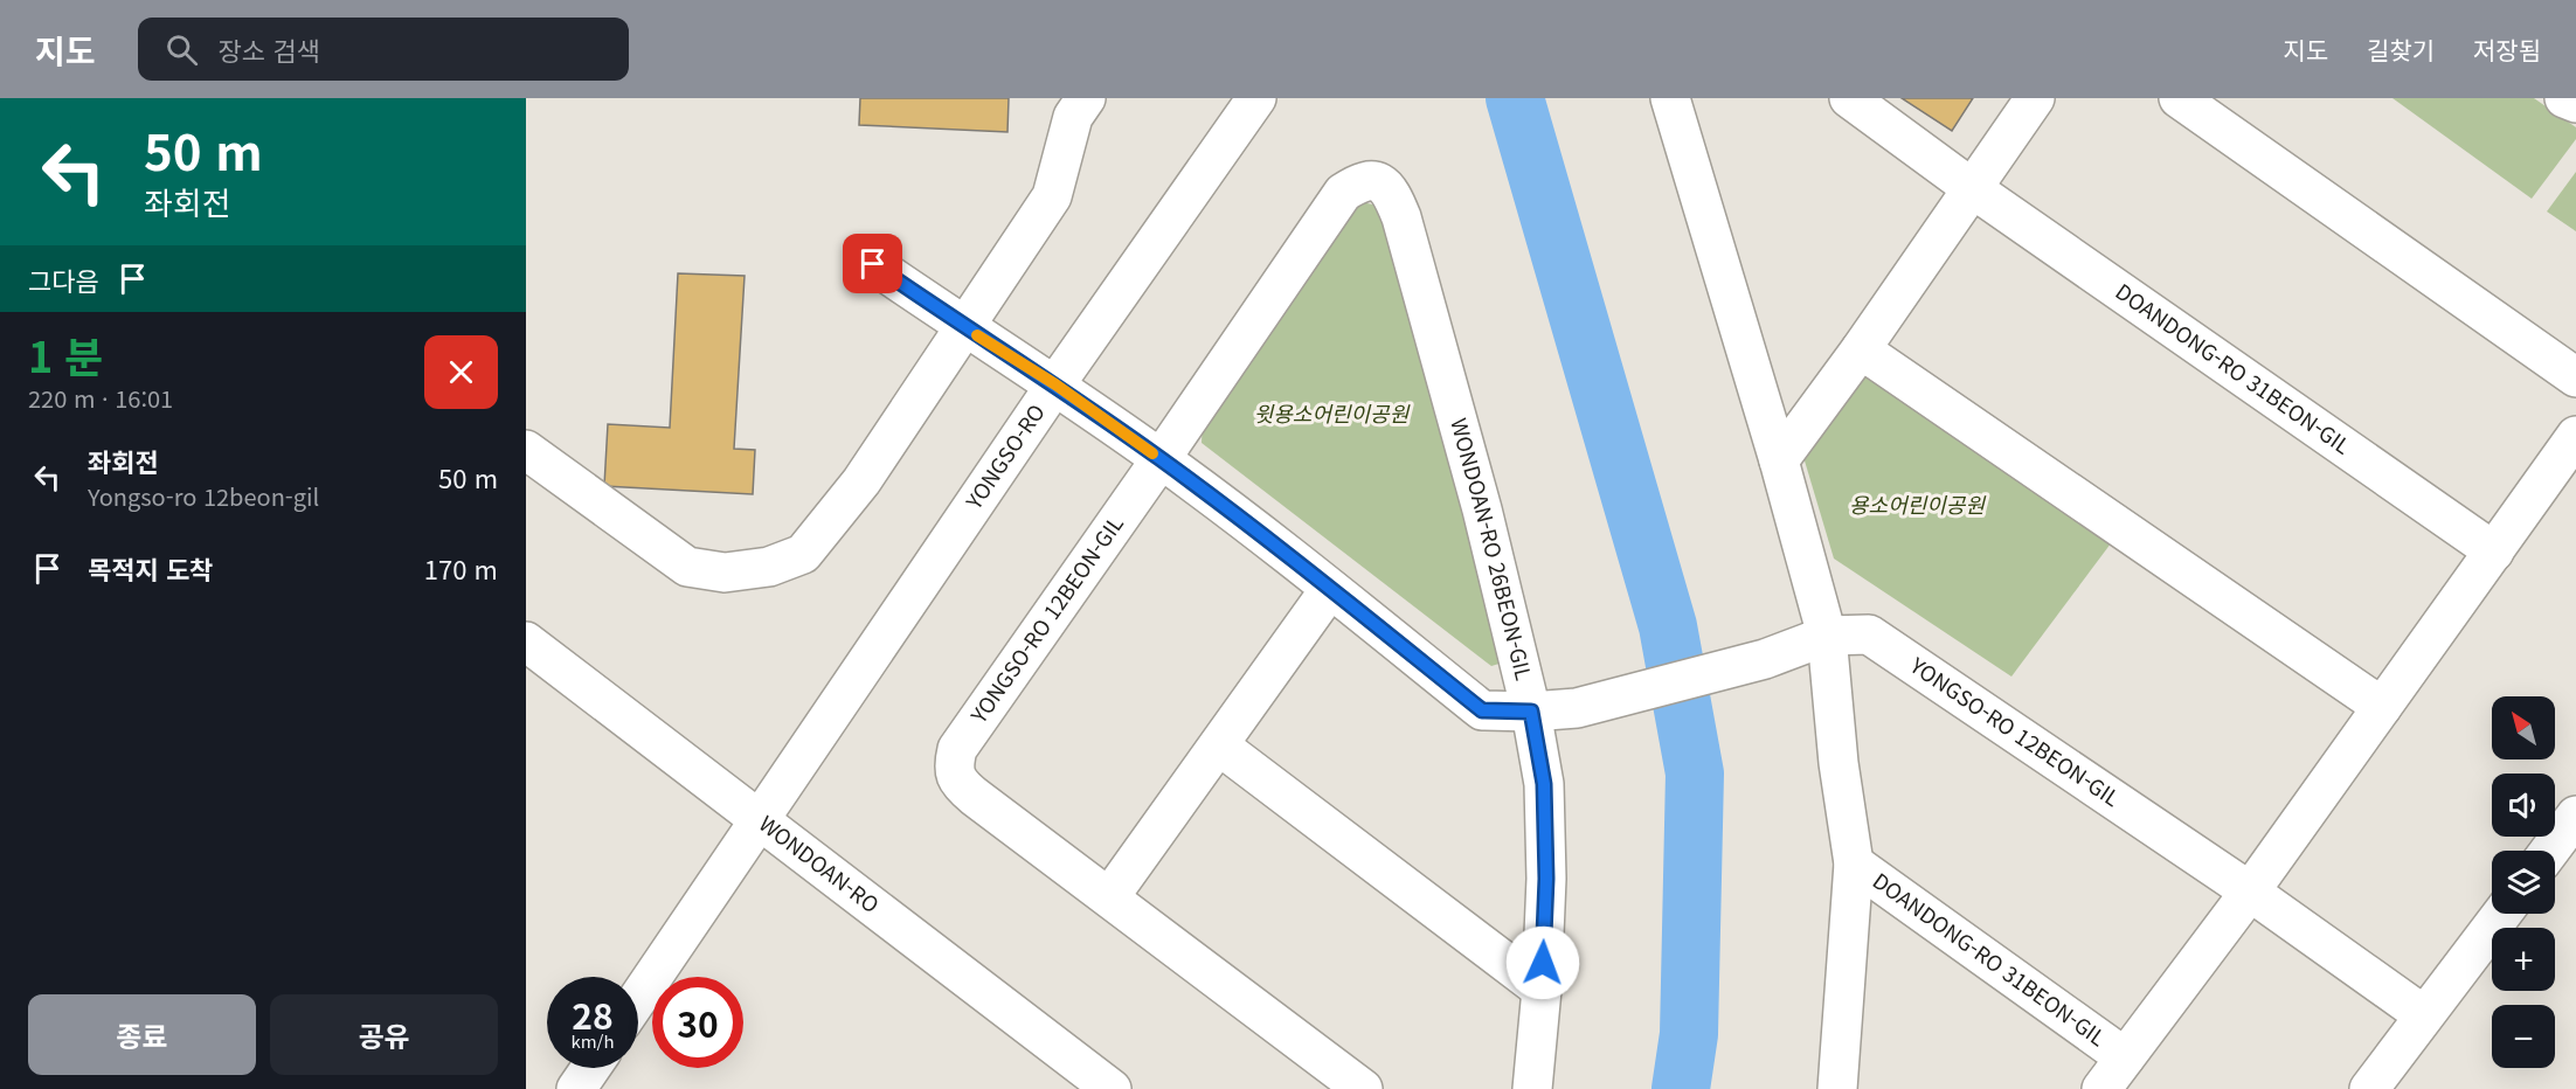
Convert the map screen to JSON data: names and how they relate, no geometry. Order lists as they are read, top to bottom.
{
  "streets": {
    "street": [
      "DOANDONG-RO 31BEON-GIL",
      "YONGSO-RO",
      "WONDOAN-RO 26BEON-GIL",
      "YONGSO-RO 12BEON-GIL",
      "WONDOAN-RO"
    ]
  },
  "crossings": [
    ["DOANDONG-RO 31BEON-GIL", "YONGSO-RO 12BEON-GIL"],
    ["YONGSO-RO", "WONDOAN-RO"],
    ["WONDOAN-RO 26BEON-GIL", "YONGSO-RO 12BEON-GIL"]
  ],
  "parks": ["윗용소어린이공원", "용소어린이공원"],
  "north": "top left",
  "page": {
    "header": "지도",
    "search": "장소 검색",
    "nav": ["지도", "길찾기", "저장됨"],
    "turn": ["50 m", "좌회전"],
    "then": "그다음",
    "heading": ["1 분", "220 m · 16:01"],
    "list": [
      {
        "name": "좌회전",
        "note": "Yongso-ro 12beon-gil",
        "value": "50 m"
      },
      {
        "name": "목적지 도착",
        "value": "170 m"
      }
    ],
    "map_buttons": ["+", "−"],
    "speed": "28 km/h",
    "limit": "30",
    "buttons": ["종료", "공유"]
  }
}
